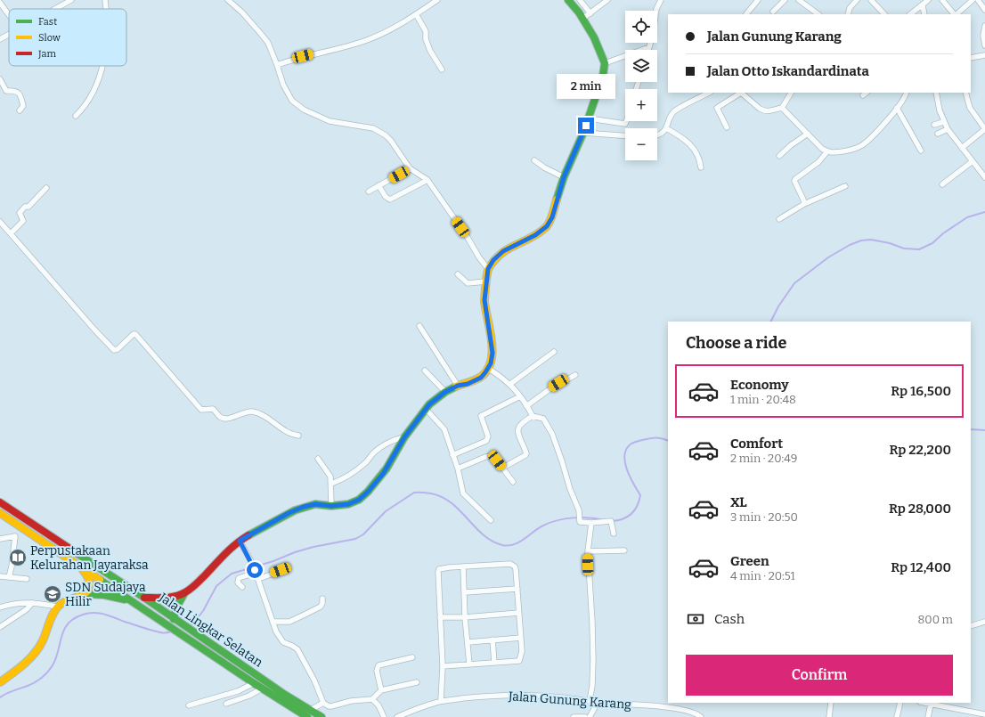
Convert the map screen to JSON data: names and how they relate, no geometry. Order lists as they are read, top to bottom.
{
  "streets": {
    "main road": ["Jalan Lingkar Selatan"],
    "street": ["Jalan Gunung Karang"]
  },
  "places": {
    "library": ["Perpustakaan Kelurahan Jayaraksa"],
    "school or university": ["SDN Sudajaya Hilir"]
  },
  "legend": ["Fast", "Slow", "Jam"],
  "page": {
    "map_buttons": ["+", "−"],
    "banner": ["Jalan Gunung Karang", "Jalan Otto Iskandardinata"],
    "bubble": "2 min",
    "heading": "Choose a ride",
    "list": [
      {
        "name": "Economy",
        "note": "1 min · 20:48",
        "value": "Rp 16,500"
      },
      {
        "name": "Comfort",
        "note": "2 min · 20:49",
        "value": "Rp 22,200"
      },
      {
        "name": "XL",
        "note": "3 min · 20:50",
        "value": "Rp 28,000"
      },
      {
        "name": "Green",
        "note": "4 min · 20:51",
        "value": "Rp 12,400"
      }
    ],
    "pay": ["Cash", "800 m"],
    "buttons": "Confirm"
  }
}
